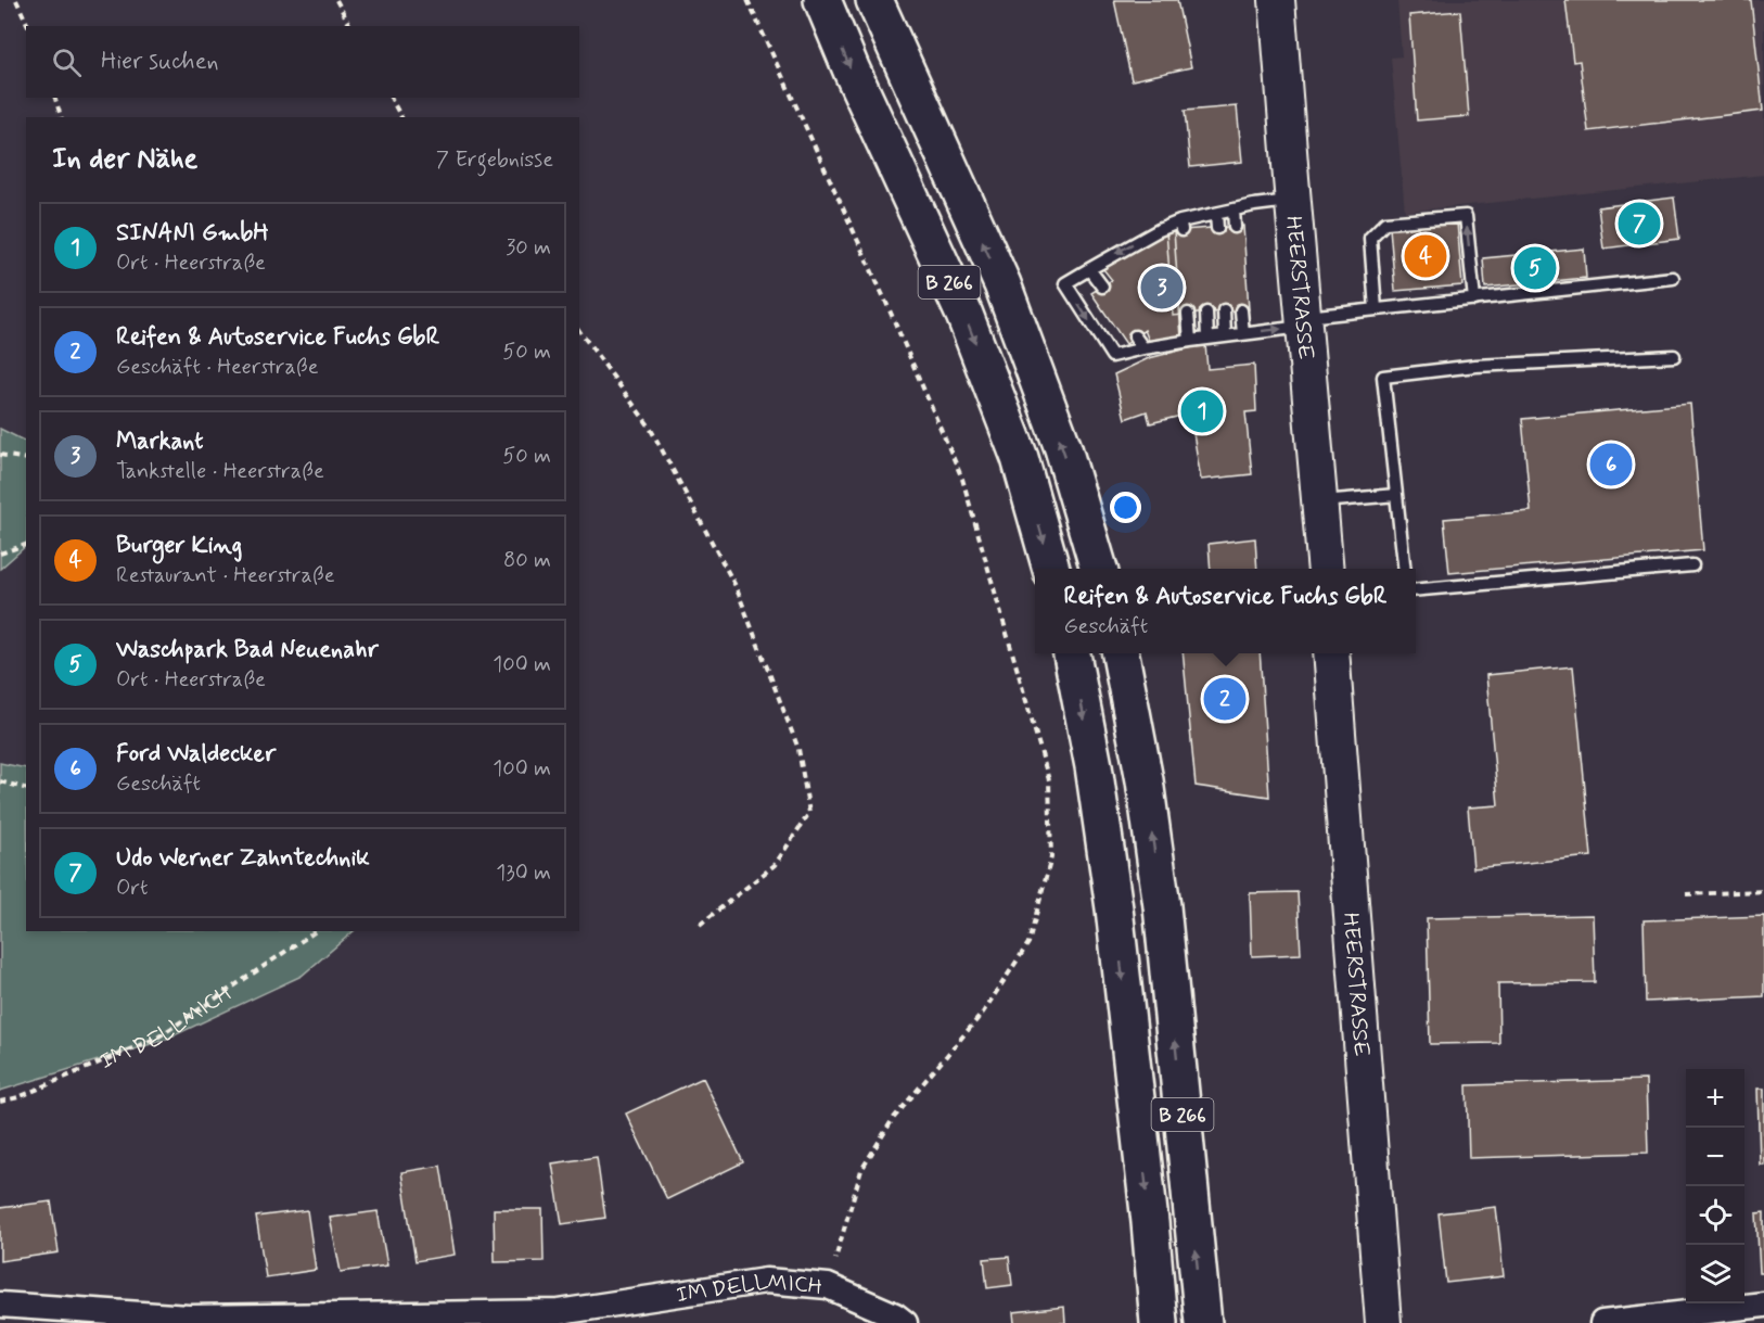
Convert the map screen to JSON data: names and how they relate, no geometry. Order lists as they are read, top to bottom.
{
  "streets": {
    "highway": ["B 266"],
    "main road": ["HEERSTRASSE"],
    "street": ["IM DELLMICH"]
  },
  "page": {
    "search": "Hier suchen",
    "heading": ["In der Nähe", "7 Ergebnisse"],
    "pins": [
      "7",
      "4",
      "5",
      "3",
      "1",
      "6",
      "2"
    ],
    "list": [
      {
        "mark": "1",
        "name": "SINANI GmbH",
        "note": "Ort · Heerstraße",
        "value": "30 m"
      },
      {
        "mark": "2",
        "name": "Reifen & Autoservice Fuchs GbR",
        "note": "Geschäft · Heerstraße",
        "value": "50 m"
      },
      {
        "mark": "3",
        "name": "Markant",
        "note": "Tankstelle · Heerstraße",
        "value": "50 m"
      },
      {
        "mark": "4",
        "name": "Burger King",
        "note": "Restaurant · Heerstraße",
        "value": "80 m"
      },
      {
        "mark": "5",
        "name": "Waschpark Bad Neuenahr",
        "note": "Ort · Heerstraße",
        "value": "100 m"
      },
      {
        "mark": "6",
        "name": "Ford Waldecker",
        "note": "Geschäft",
        "value": "100 m"
      },
      {
        "mark": "7",
        "name": "Udo Werner Zahntechnik",
        "note": "Ort",
        "value": "130 m"
      }
    ],
    "popup": ["Reifen & Autoservice Fuchs GbR", "Geschäft"],
    "map_buttons": ["+", "−"]
  }
}
